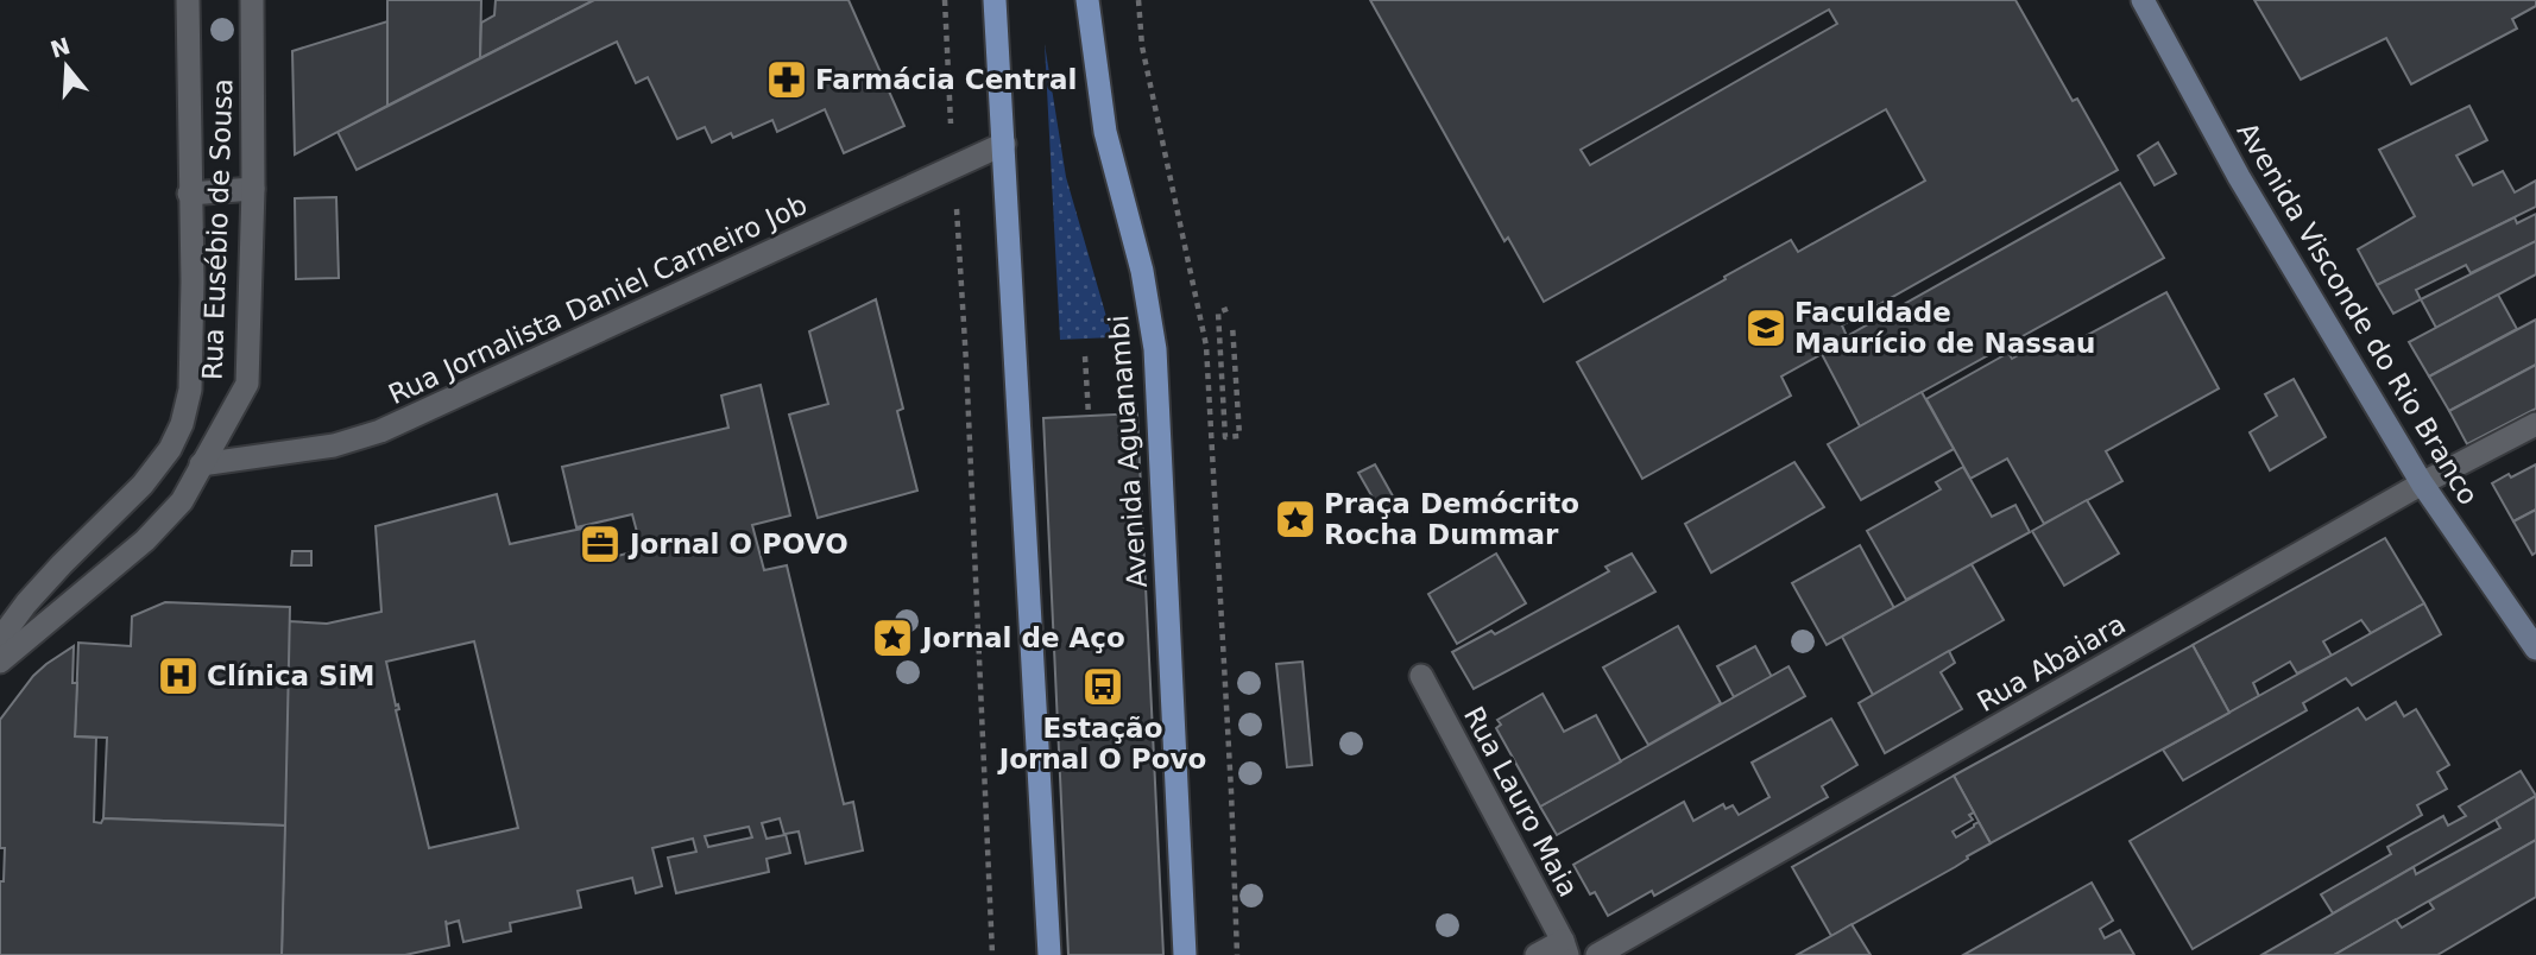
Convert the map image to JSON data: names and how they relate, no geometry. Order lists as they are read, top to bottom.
{
  "streets": {
    "main road": ["Avenida Visconde do Rio Branco", "Avenida Aguanambi"],
    "street": [
      "Rua Eusébio de Sousa",
      "Rua Jornalista Daniel Carneiro Job",
      "Rua Abaiara",
      "Rua Lauro Maia"
    ]
  },
  "crossings": [
    ["Rua Eusébio de Sousa", "Rua Jornalista Daniel Carneiro Job"],
    ["Avenida Visconde do Rio Branco", "Rua Abaiara"]
  ],
  "places": {
    "pharmacy": ["Farmácia Central"],
    "school or university": ["Faculdade Maurício de Nassau"],
    "place": ["Praça Demócrito Rocha Dummar", "Jornal de Aço"],
    "office": ["Jornal O POVO"],
    "hospital": ["Clínica SiM"],
    "bus stop": ["Estação Jornal O Povo"]
  },
  "north": "top"
}
